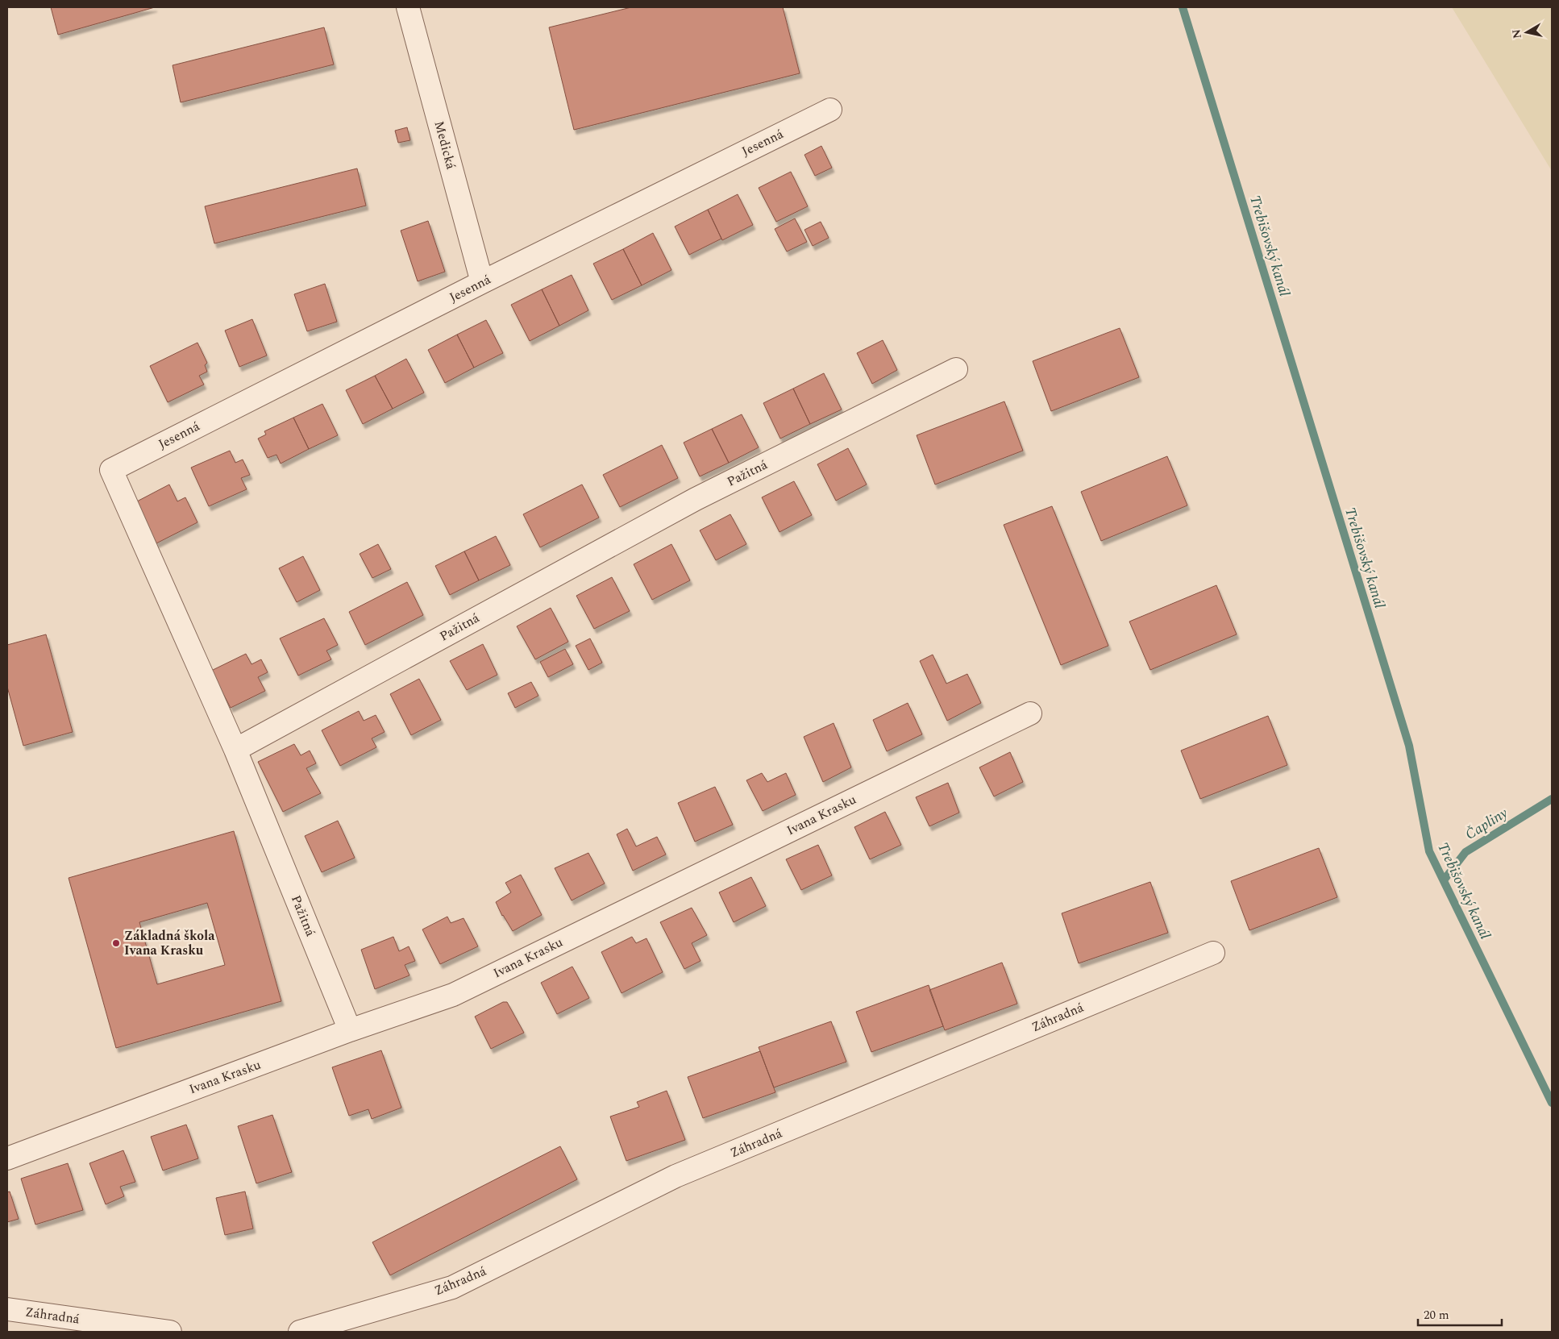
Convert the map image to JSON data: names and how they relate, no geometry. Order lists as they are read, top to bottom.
{
  "streets": {
    "street": [
      "Jesenná",
      "Medická",
      "Pažitná",
      "Ivana Krasku",
      "Záhradná"
    ]
  },
  "crossings": [
    ["Jesenná", "Medická"],
    ["Jesenná", "Pažitná"],
    ["Pažitná", "Ivana Krasku"]
  ],
  "water": ["Trebišovský kanál", "Čapliny"],
  "places": ["Základná škola Ivana Krasku"],
  "scale_bar": "20 m",
  "north": "left"
}
